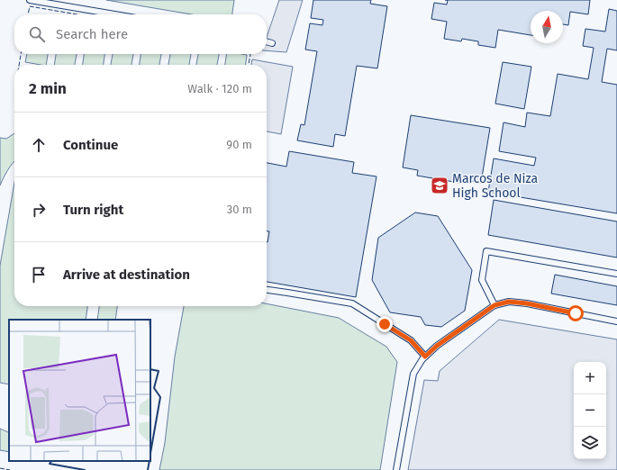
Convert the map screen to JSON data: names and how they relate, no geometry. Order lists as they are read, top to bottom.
{
  "places": {
    "school or university": ["Marcos de Niza High School"]
  },
  "north": "top",
  "page": {
    "search": "Search here",
    "heading": ["2 min", "Walk · 120 m"],
    "list": [
      ["Continue", "90 m"],
      ["Turn right", "30 m"],
      "Arrive at destination"
    ],
    "map_buttons": ["+", "−"]
  }
}
